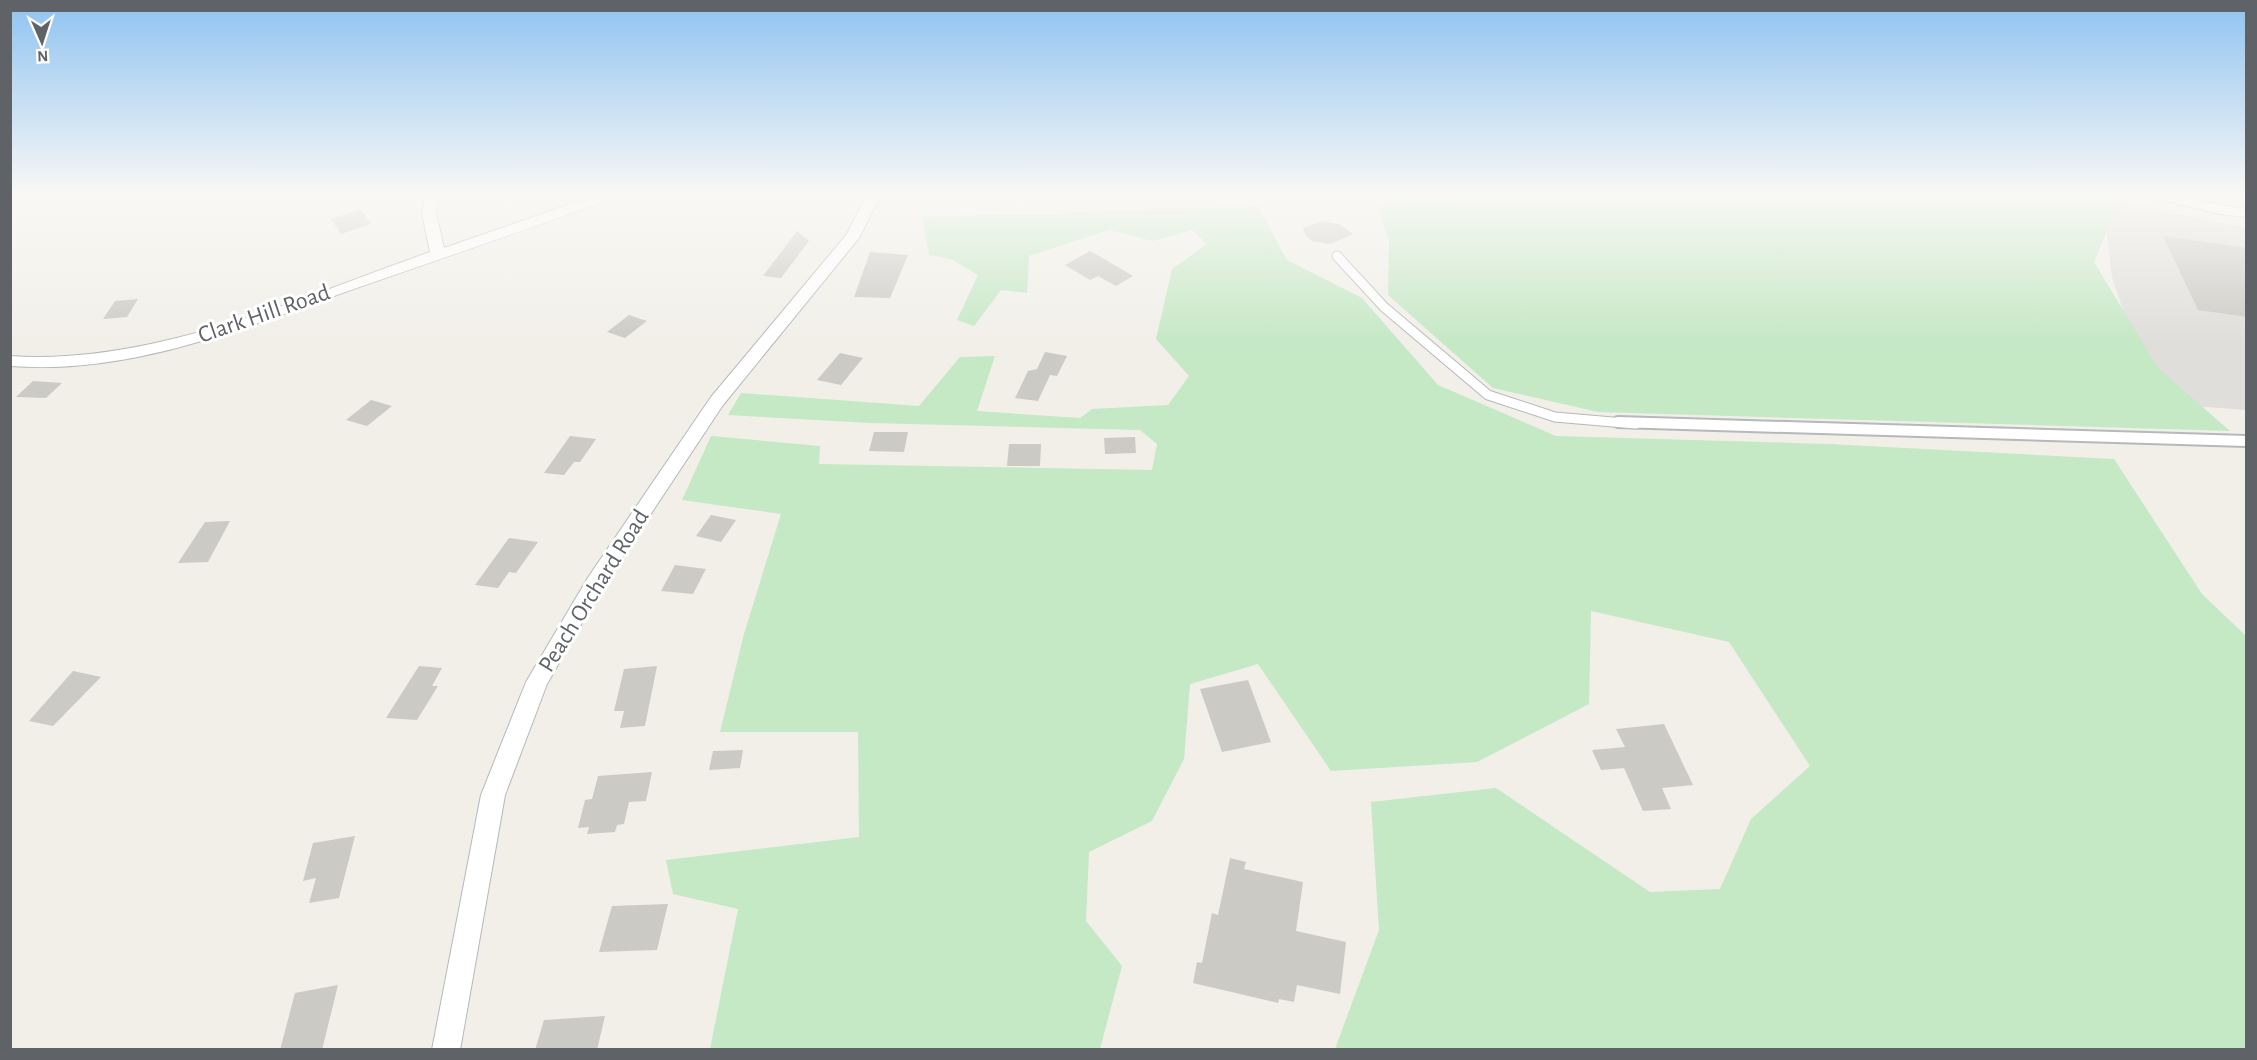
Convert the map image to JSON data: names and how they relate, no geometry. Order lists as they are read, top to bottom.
{
  "streets": {
    "street": ["Clark Hill Road", "Peach Orchard Road"]
  },
  "north": "bottom"
}
